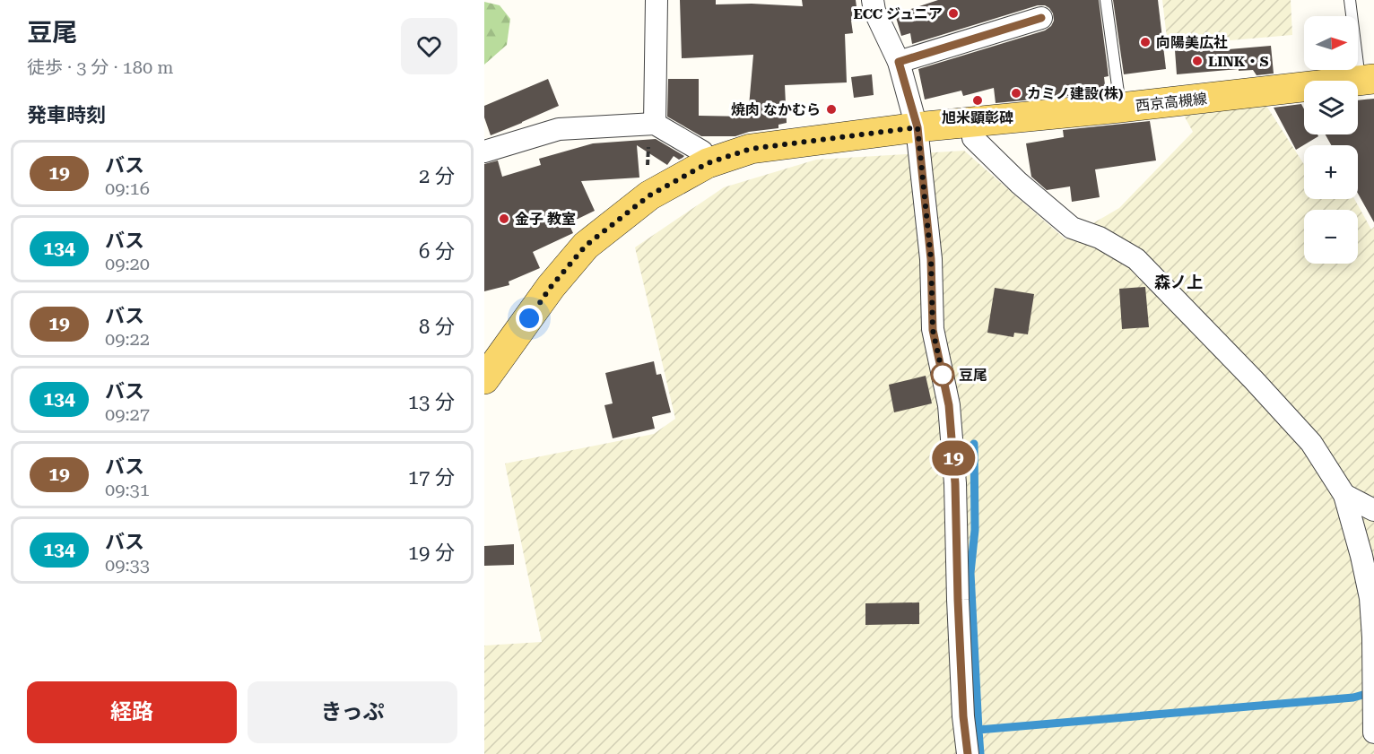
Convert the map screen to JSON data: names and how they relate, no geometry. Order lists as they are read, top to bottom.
{
  "streets": {
    "main road": ["西京高槻線"]
  },
  "districts": ["森ノ上"],
  "places": [
    "ECC ジュニア",
    "向陽美広社",
    "LINK・S",
    "カミノ建設(株)",
    "旭米顕彰碑",
    "焼肉 なかむら",
    "金子 教室",
    "豆尾"
  ],
  "lines": ["bus line 19"],
  "north": "right",
  "page": {
    "heading": [
      ["豆尾", "徒歩 · 3 分 · 180 m"],
      "発車時刻"
    ],
    "on_map": "19",
    "map_buttons": ["+", "−"],
    "list": [
      {
        "mark": "19",
        "name": "バス",
        "note": "09:16",
        "value": "2 分"
      },
      {
        "mark": "134",
        "name": "バス",
        "note": "09:20",
        "value": "6 分"
      },
      {
        "mark": "19",
        "name": "バス",
        "note": "09:22",
        "value": "8 分"
      },
      {
        "mark": "134",
        "name": "バス",
        "note": "09:27",
        "value": "13 分"
      },
      {
        "mark": "19",
        "name": "バス",
        "note": "09:31",
        "value": "17 分"
      },
      {
        "mark": "134",
        "name": "バス",
        "note": "09:33",
        "value": "19 分"
      }
    ],
    "buttons": ["経路", "きっぷ"]
  }
}
